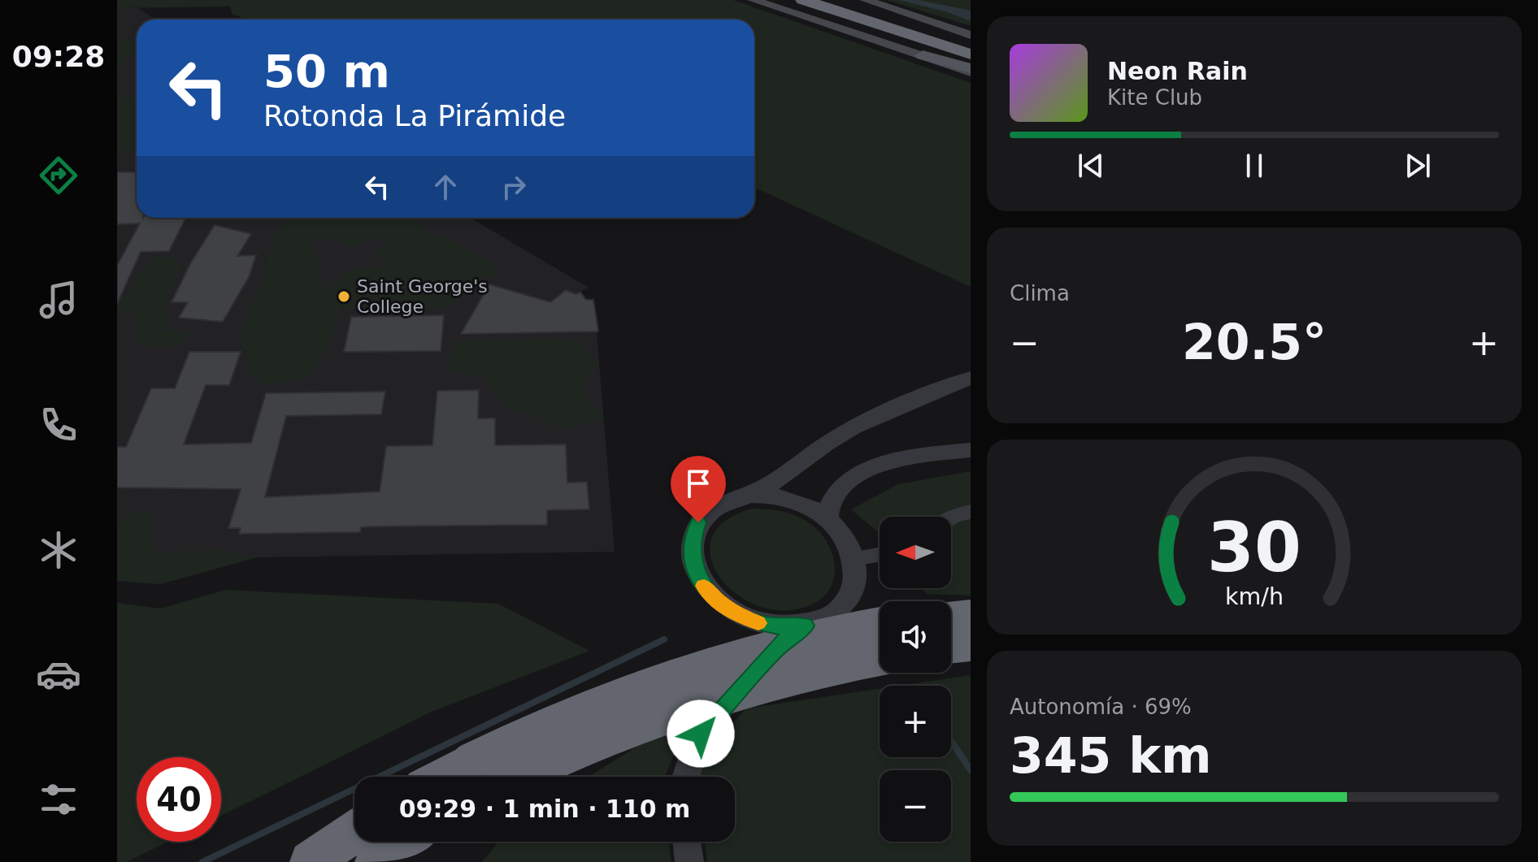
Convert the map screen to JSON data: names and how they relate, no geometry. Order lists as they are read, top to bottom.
{
  "places": ["Saint George's College"],
  "north": "left",
  "page": {
    "tabs": "09:28",
    "turn": ["50 m", "Rotonda La Pirámide"],
    "song": ["Neon Rain", "Kite Club"],
    "tile": [
      "Clima",
      ["Autonomía · 69%", "345 km"]
    ],
    "heat": ["−", "20.5°", "+"],
    "map_buttons": ["+", "−"],
    "limit": "40",
    "trip": "09:29 · 1 min · 110 m",
    "gauge": ["30", "km/h"]
  }
}
